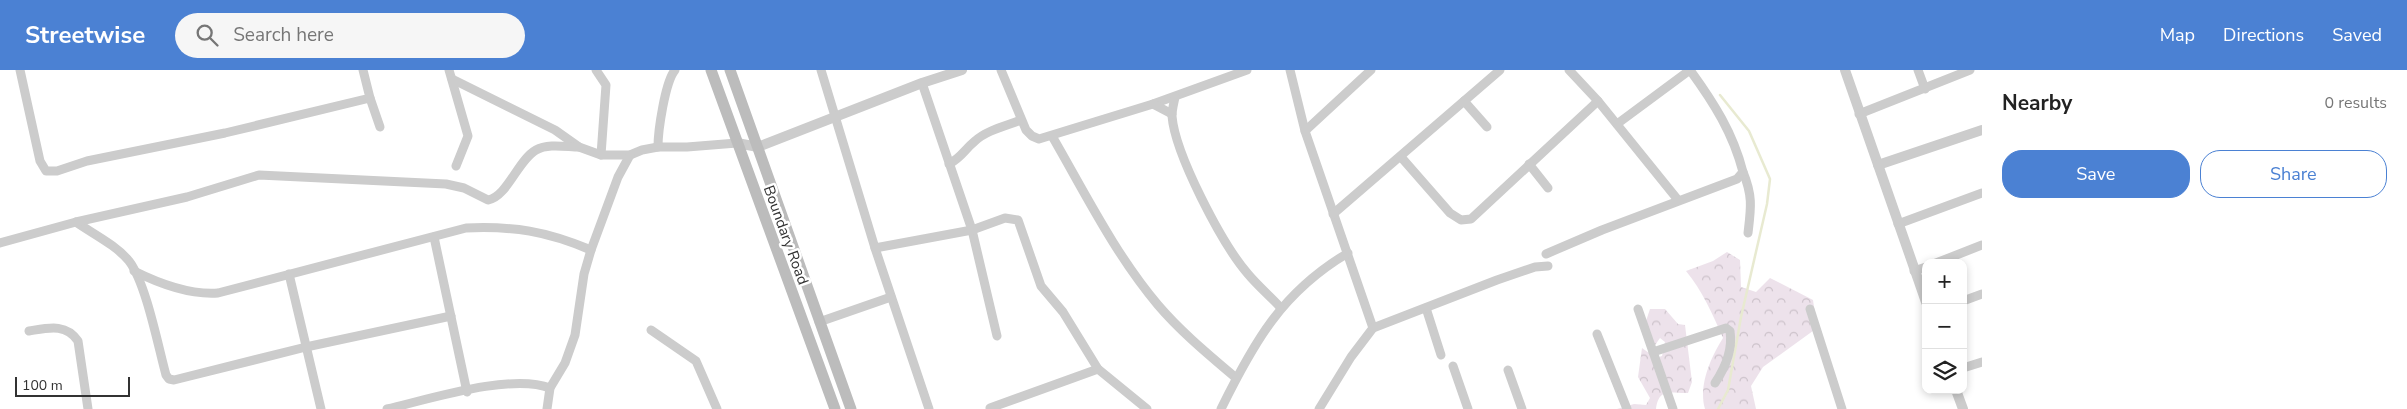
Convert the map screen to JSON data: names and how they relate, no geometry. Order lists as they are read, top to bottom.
{
  "streets": {
    "main road": ["Boundary Road"]
  },
  "scale_bar": "100 m",
  "page": {
    "header": "Streetwise",
    "search": "Search here",
    "nav": ["Map", "Directions", "Saved"],
    "heading": ["Nearby", "0 results"],
    "buttons": ["Save", "Share"],
    "map_buttons": ["+", "−"],
    "scale": "100 m"
  }
}
